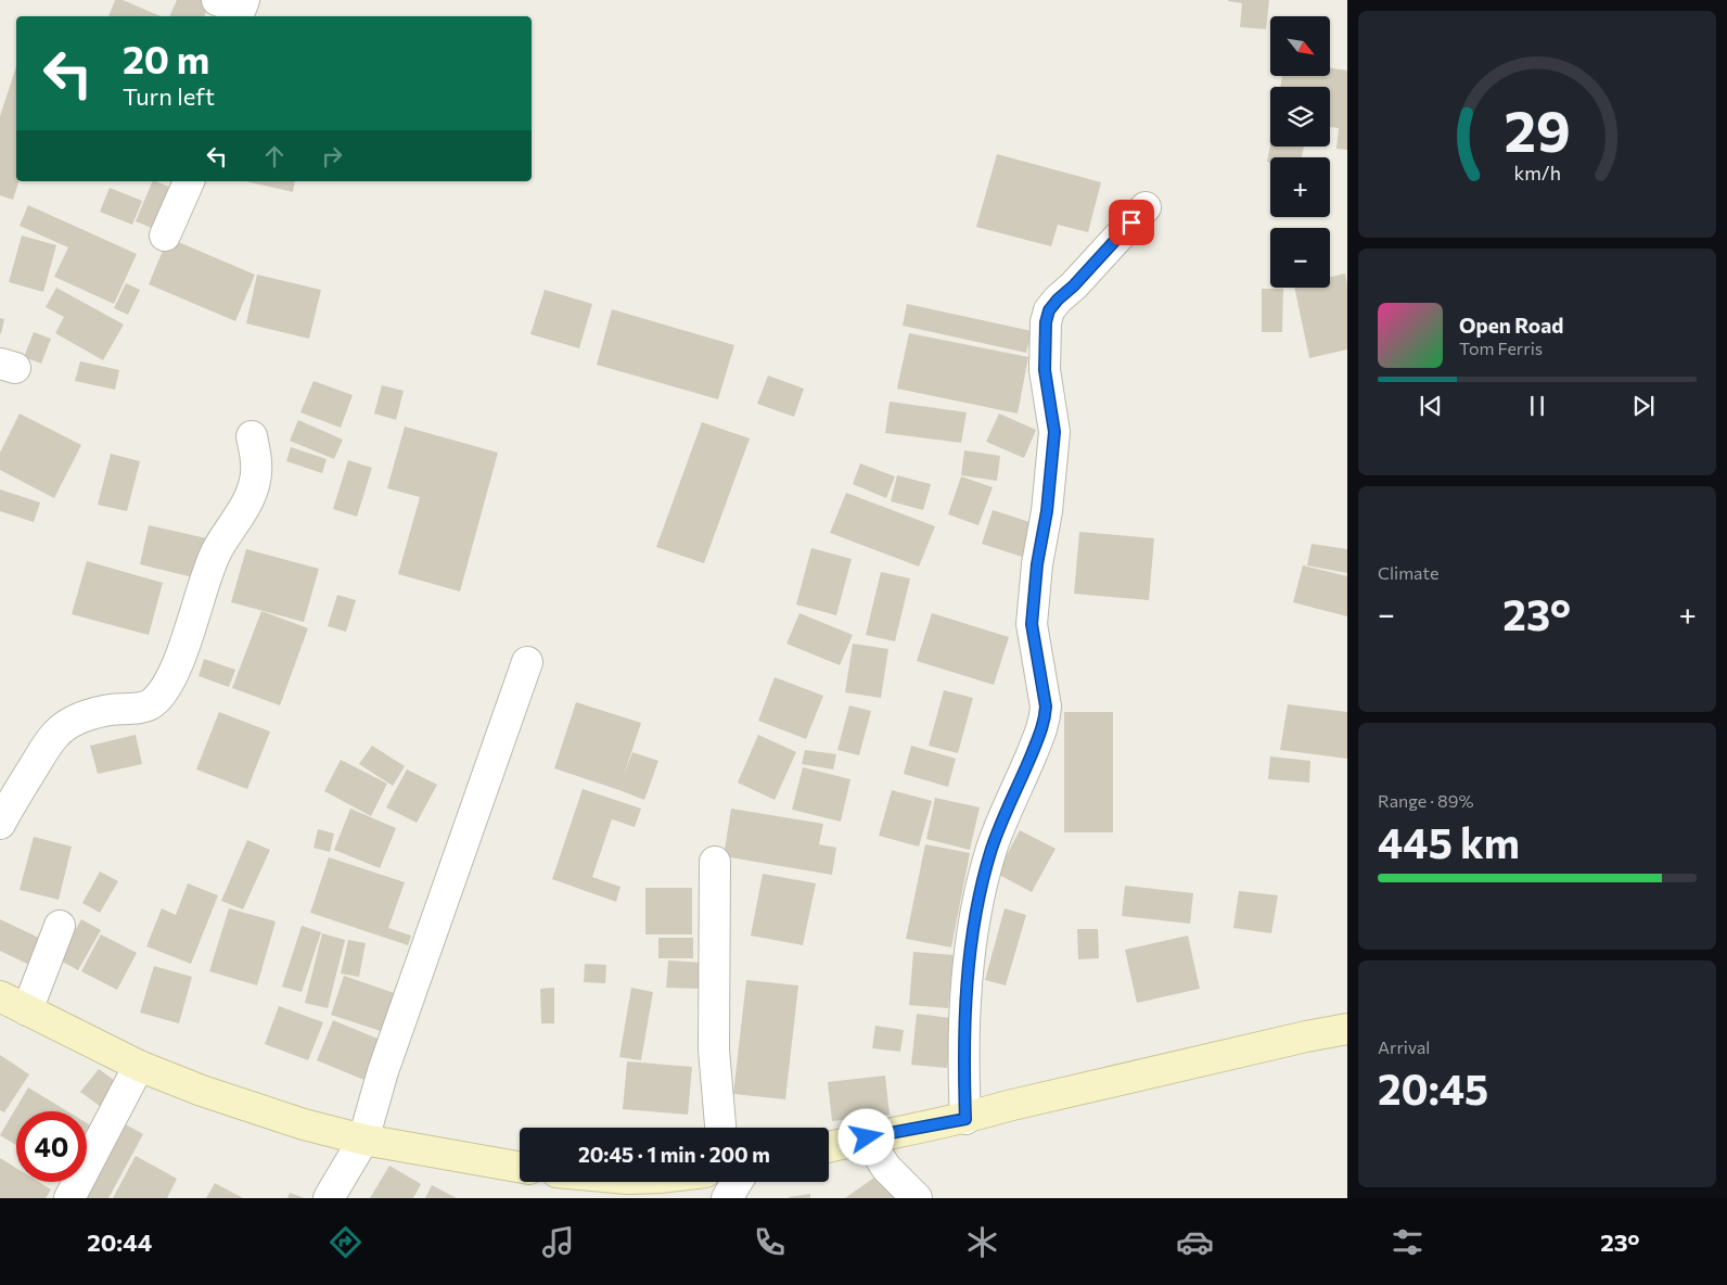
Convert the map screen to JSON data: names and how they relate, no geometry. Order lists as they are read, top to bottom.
{
  "north": "bottom right",
  "page": {
    "map_buttons": ["+", "−"],
    "turn": ["20 m", "Turn left"],
    "song": ["Open Road", "Tom Ferris"],
    "tile": [
      "Climate",
      ["Range · 89%", "445 km"],
      ["Arrival", "20:45"]
    ],
    "heat": ["−", "23°", "+"],
    "limit": "40",
    "trip": "20:45 · 1 min · 200 m",
    "tabs": ["20:44", "23°"],
    "gauge": ["29", "km/h"]
  }
}
